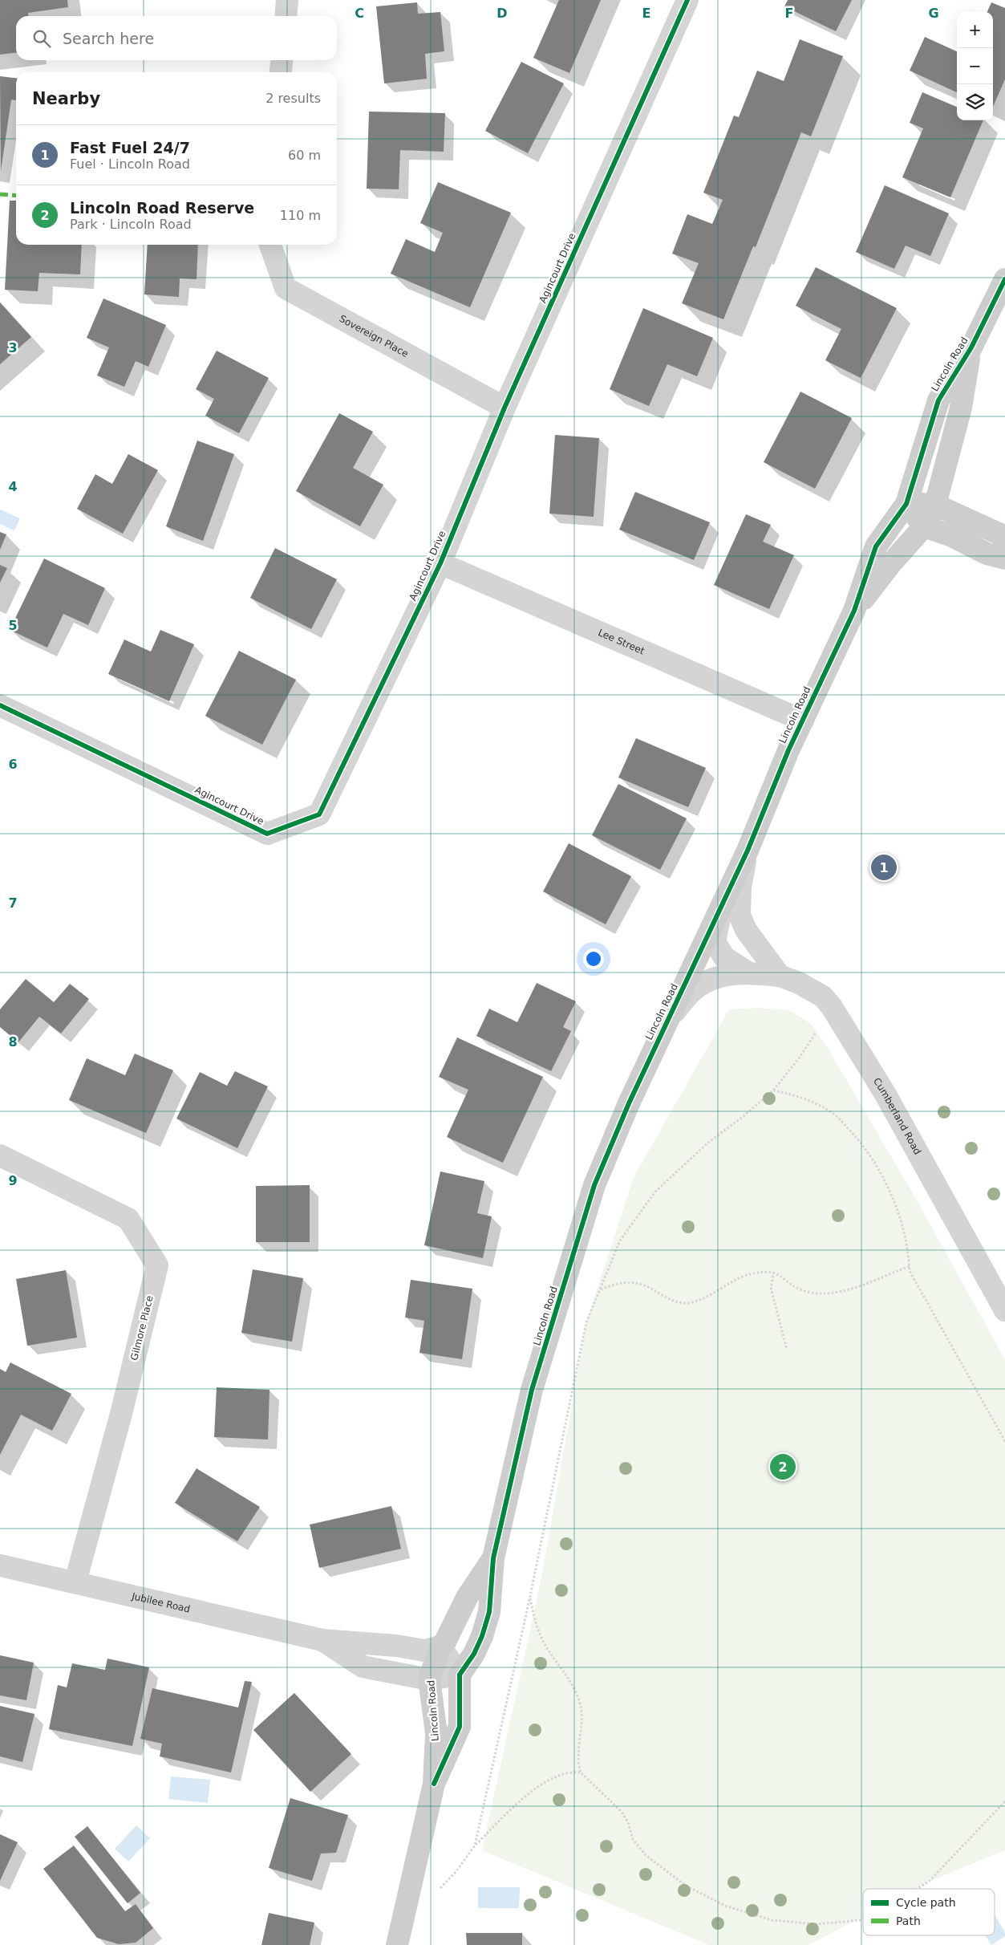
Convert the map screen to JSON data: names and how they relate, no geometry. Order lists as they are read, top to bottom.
{
  "streets": {
    "street": [
      "Agincourt Drive",
      "Sovereign Place",
      "Lincoln Road",
      "Lee Street",
      "Cumberland Road",
      "Gilmore Place",
      "Jubilee Road"
    ]
  },
  "crossings": [
    ["Agincourt Drive", "Sovereign Place"],
    ["Agincourt Drive", "Lee Street"],
    ["Lincoln Road", "Lee Street"],
    ["Lincoln Road", "Jubilee Road"],
    ["Gilmore Place", "Jubilee Road"]
  ],
  "legend": ["Cycle path", "Path"],
  "page": {
    "map_buttons": ["+", "−"],
    "search": "Search here",
    "heading": ["Nearby", "2 results"],
    "list": [
      {
        "mark": "1",
        "name": "Fast Fuel 24/7",
        "note": "Fuel · Lincoln Road",
        "value": "60 m"
      },
      {
        "mark": "2",
        "name": "Lincoln Road Reserve",
        "note": "Park · Lincoln Road",
        "value": "110 m"
      }
    ],
    "pins": ["1", "2"]
  },
  "grid": {
    "columns": [
      "C",
      "D",
      "E",
      "F",
      "G"
    ],
    "rows": [
      "3",
      "4",
      "5",
      "6",
      "7",
      "8",
      "9"
    ]
  }
}
